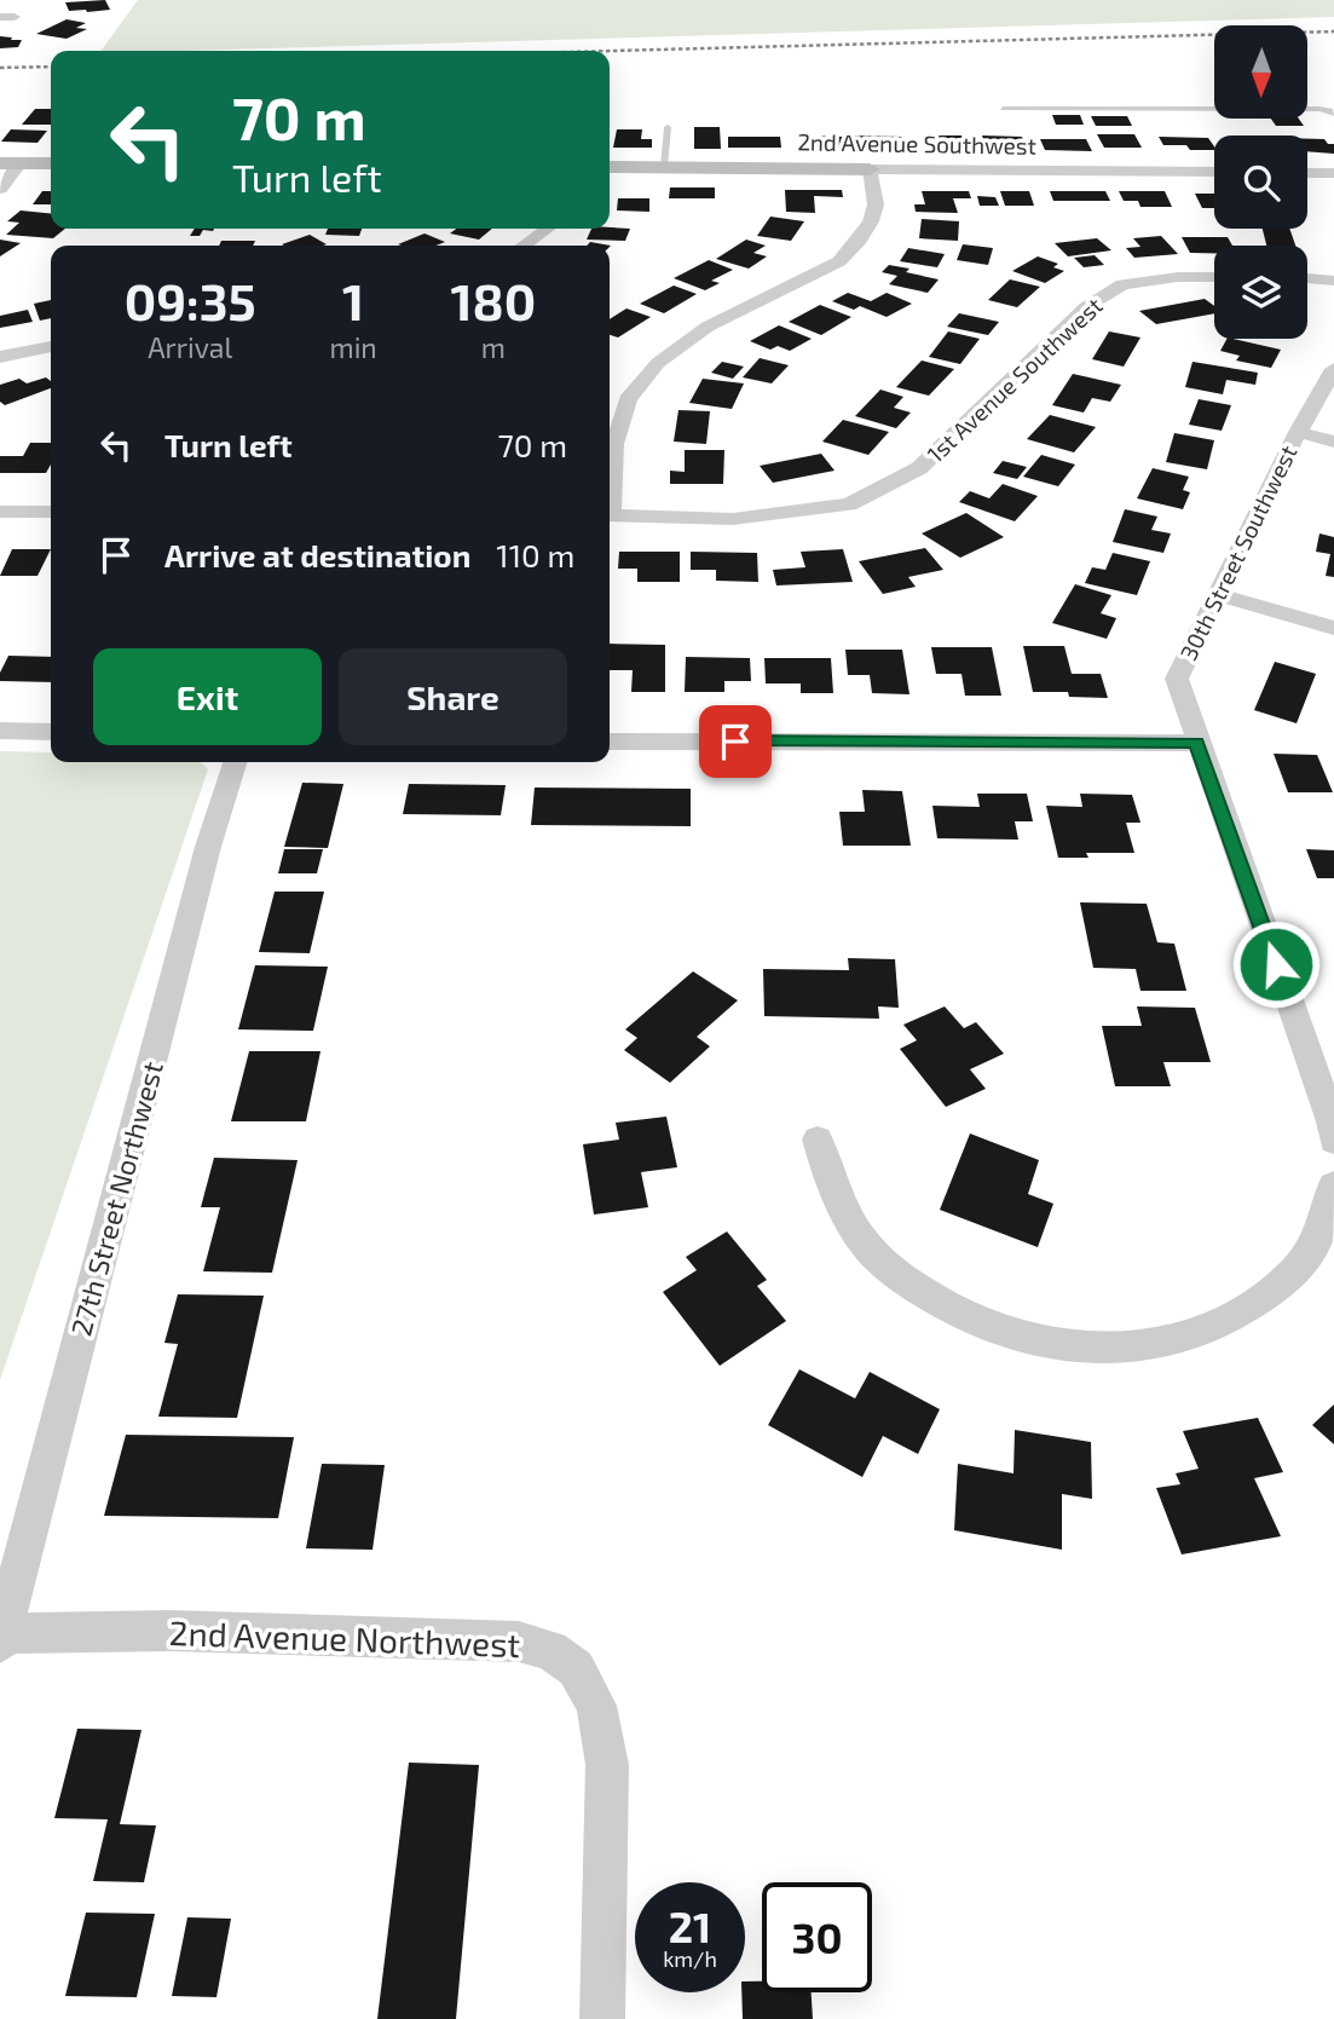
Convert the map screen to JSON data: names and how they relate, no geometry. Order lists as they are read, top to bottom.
{
  "streets": {
    "street": [
      "2nd Avenue Southwest",
      "1st Avenue Southwest",
      "30th Street Southwest",
      "27th Street Northwest",
      "2nd Avenue Northwest"
    ]
  },
  "crossings": [
    ["27th Street Northwest", "2nd Avenue Northwest"]
  ],
  "north": "bottom",
  "page": {
    "turn": ["70 m", "Turn left"],
    "eta": [
      "09:35",
      "Arrival",
      "1",
      "min",
      "180",
      "m"
    ],
    "list": [
      {
        "name": "Turn left",
        "value": "70 m"
      },
      {
        "name": "Arrive at destination",
        "value": "110 m"
      }
    ],
    "buttons": ["Exit", "Share"],
    "speed": "21 km/h",
    "limit": "30"
  }
}
